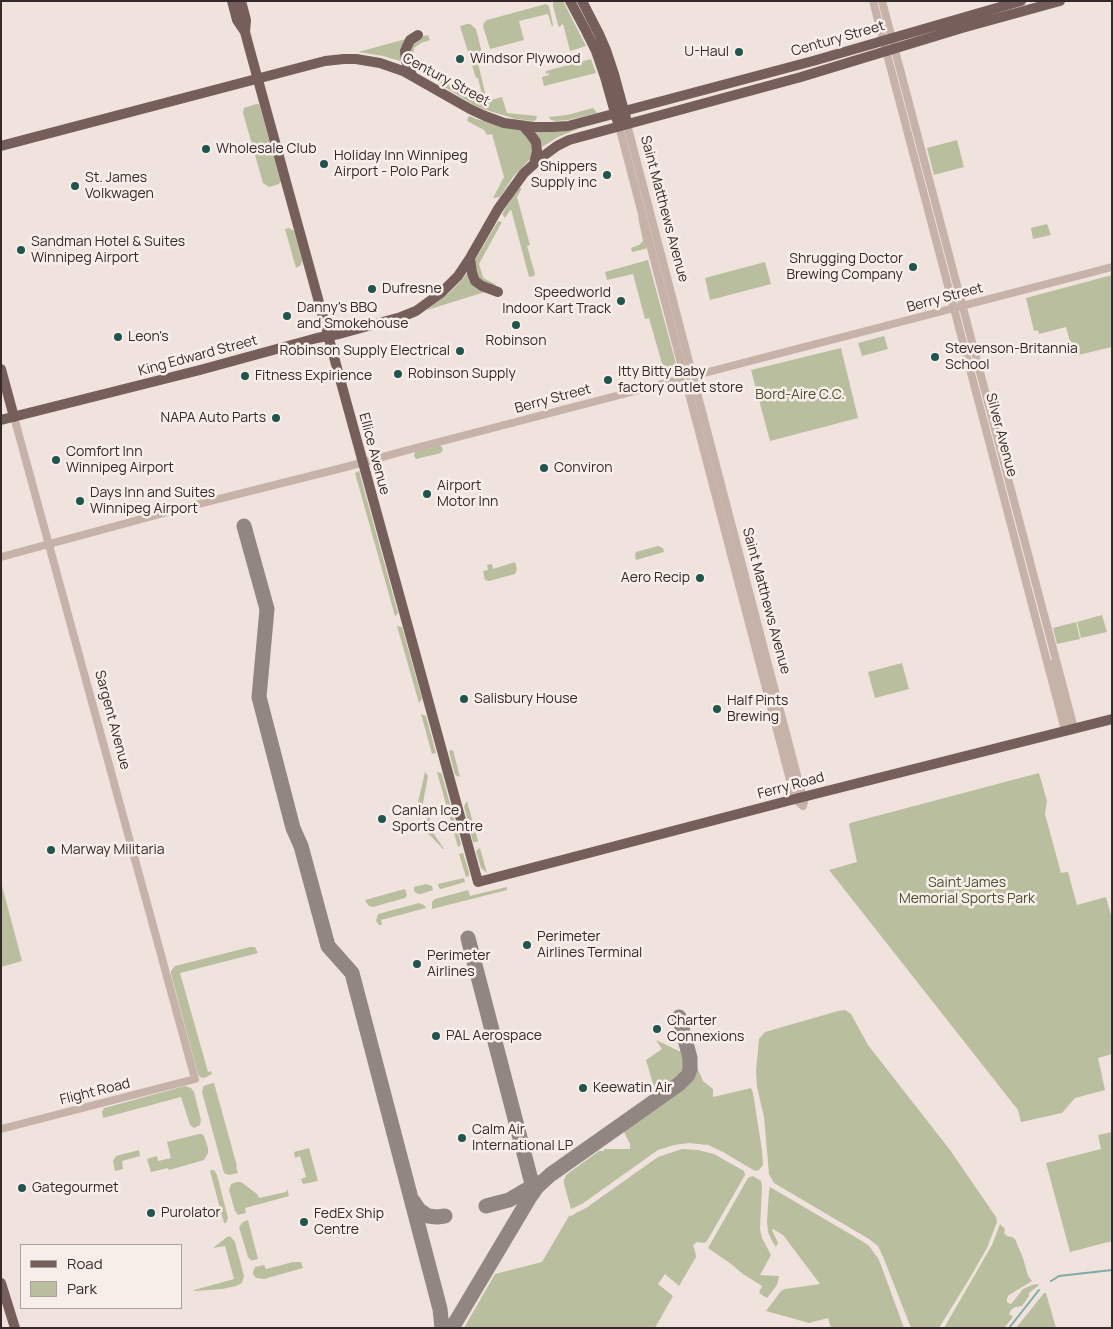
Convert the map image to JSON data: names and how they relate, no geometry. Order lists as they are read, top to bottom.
{
  "streets": {
    "main road": [
      "Century Street",
      "Saint Matthews Avenue",
      "King Edward Street",
      "Ellice Avenue",
      "Sargent Avenue",
      "Ferry Road"
    ],
    "street": ["Berry Street", "Silver Avenue", "Flight Road"]
  },
  "crossings": [
    ["Century Street", "Saint Matthews Avenue"],
    ["Century Street", "King Edward Street"],
    ["Century Street", "Silver Avenue"],
    ["Century Street", "Ellice Avenue"],
    ["Saint Matthews Avenue", "Berry Street"],
    ["Saint Matthews Avenue", "Ferry Road"],
    ["Berry Street", "Silver Avenue"],
    ["Berry Street", "Ellice Avenue"],
    ["Berry Street", "Sargent Avenue"],
    ["King Edward Street", "Ellice Avenue"],
    ["King Edward Street", "Sargent Avenue"],
    ["Silver Avenue", "Ferry Road"],
    ["Ellice Avenue", "Ferry Road"],
    ["Sargent Avenue", "Flight Road"]
  ],
  "parks": ["Bord-Aire C.C.", "Saint James Memorial Sports Park"],
  "places": [
    "U-Haul",
    "Windsor Plywood",
    "Wholesale Club",
    "Holiday Inn Winnipeg Airport - Polo Park",
    "Shippers Supply inc",
    "St. James Volkwagen",
    "Sandman Hotel & Suites Winnipeg Airport",
    "Shrugging Doctor Brewing Company",
    "Dufresne",
    "Speedworld Indoor Kart Track",
    "Danny's BBQ and Smokehouse",
    "Robinson",
    "Leon's",
    "Robinson Supply Electrical",
    "Stevenson-Britannia School",
    "Robinson Supply",
    "Fitness Expirience",
    "Itty Bitty Baby factory outlet store",
    "NAPA Auto Parts",
    "Comfort Inn Winnipeg Airport",
    "Conviron",
    "Airport Motor Inn",
    "Days Inn and Suites Winnipeg Airport",
    "Aero Recip",
    "Salisbury House",
    "Half Pints Brewing",
    "Canlan Ice Sports Centre",
    "Marway Militaria",
    "Perimeter Airlines Terminal",
    "Perimeter Airlines",
    "Charter Connexions",
    "PAL Aerospace",
    "Keewatin Air",
    "Calm Air International LP",
    "Gategourmet",
    "Purolator",
    "FedEx Ship Centre"
  ],
  "legend": ["Road", "Park"]
}
